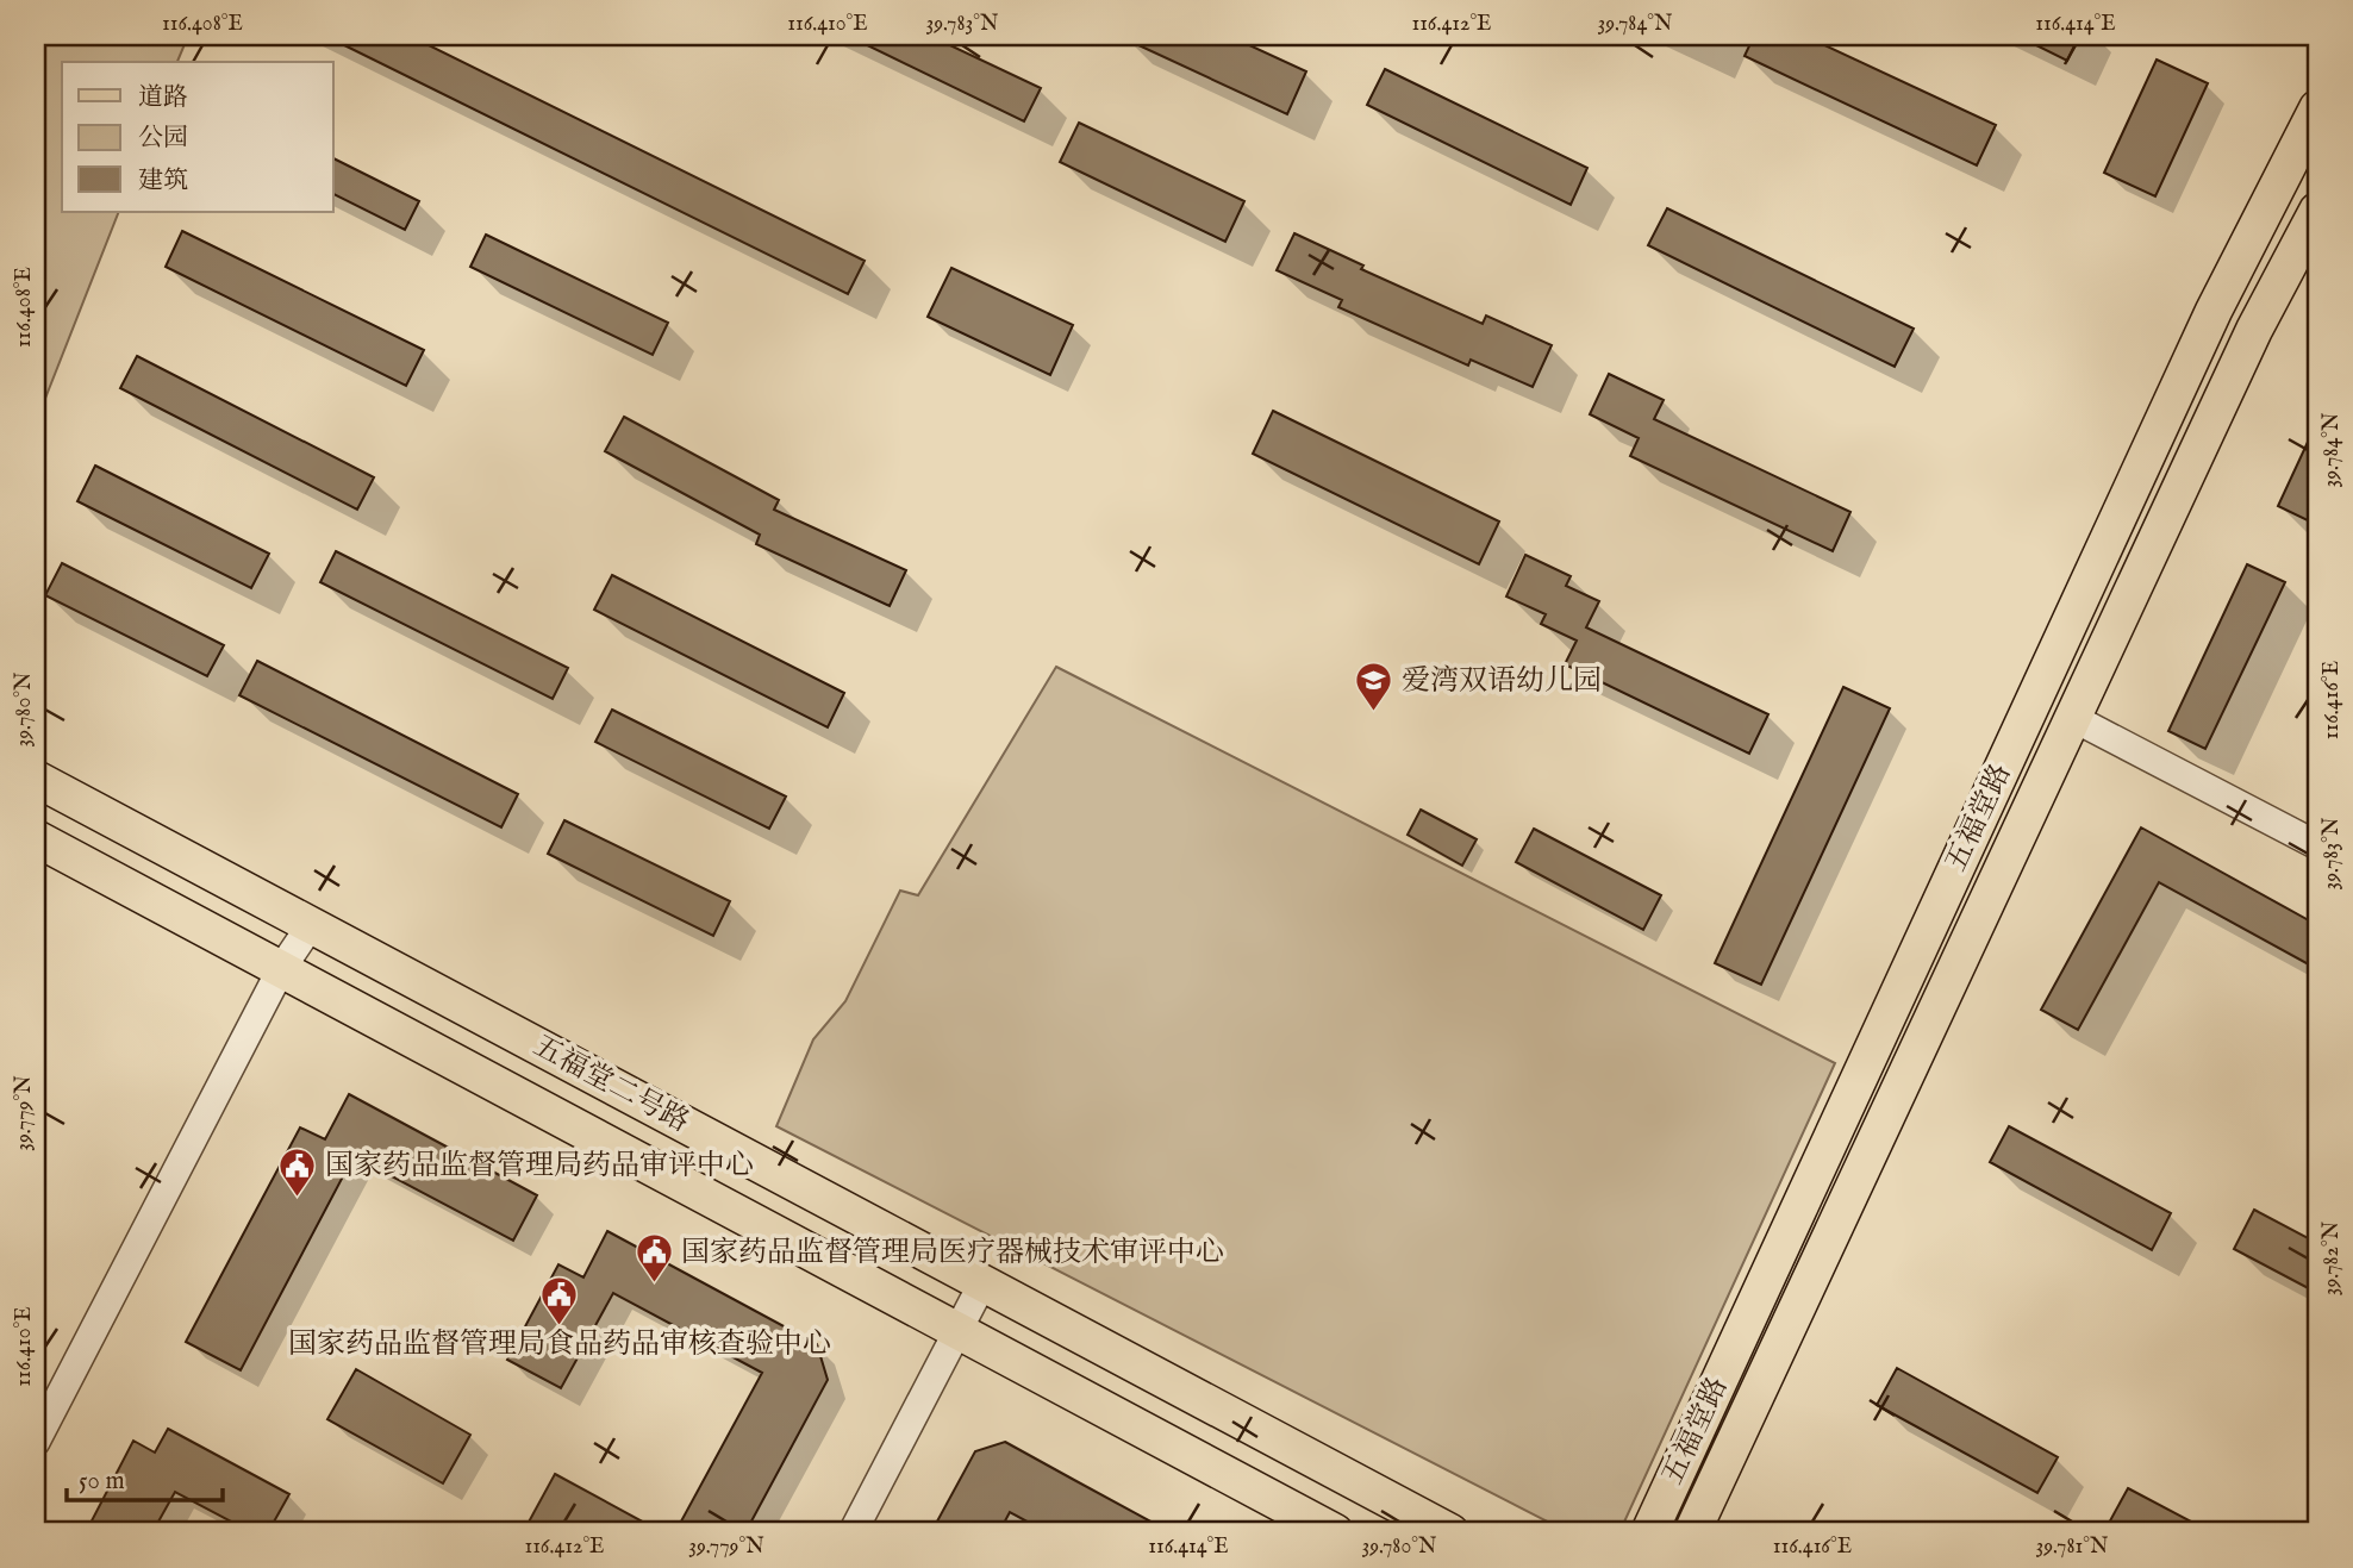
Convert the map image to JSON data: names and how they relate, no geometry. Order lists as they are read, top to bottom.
{
  "streets": {
    "main road": ["五福堂路", "五福堂二号路"]
  },
  "places": {
    "school or university": ["爱湾双语幼儿园"],
    "public building": ["国家药品监督管理局药品审评中心", "国家药品监督管理局医疗器械技术审评中心", "国家药品监督管理局食品药品审核查验中心"]
  },
  "legend": ["道路", "公园", "建筑"],
  "scale_bar": "50 m",
  "coordinates": [
    "116.408°E",
    "116.410°E",
    "39.783°N",
    "116.412°E",
    "39.784°N",
    "116.414°E",
    "116.416°E",
    "39.780°N",
    "39.779°N",
    "39.782°N",
    "39.781°N"
  ]
}
